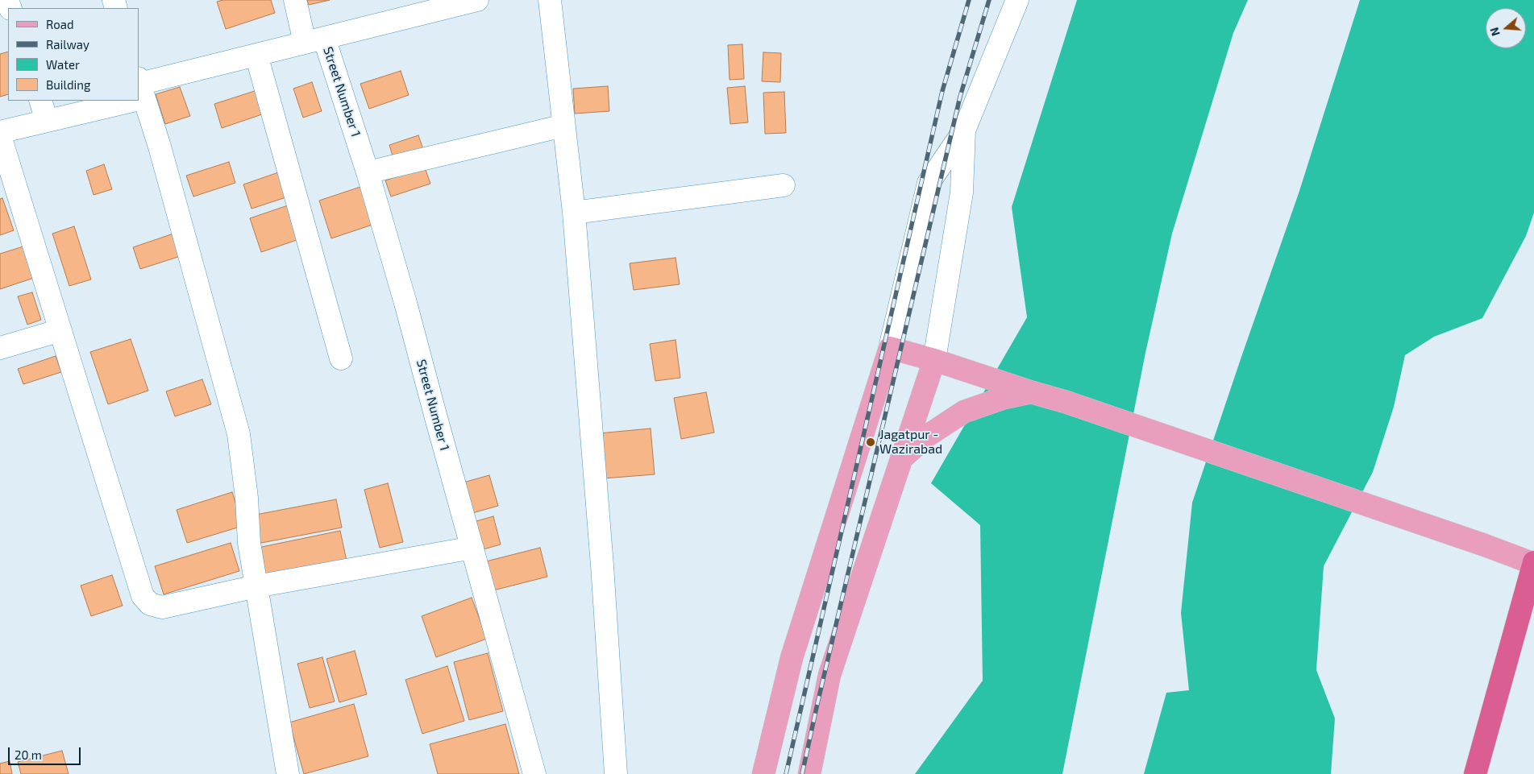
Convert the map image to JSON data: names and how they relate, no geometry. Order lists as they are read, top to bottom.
{
  "streets": {
    "street": ["Street Number 1"]
  },
  "places": ["Jagatpur - Wazirabad"],
  "legend": [
    "Road",
    "Railway",
    "Water",
    "Building"
  ],
  "scale_bar": "20 m",
  "north": "left"
}
